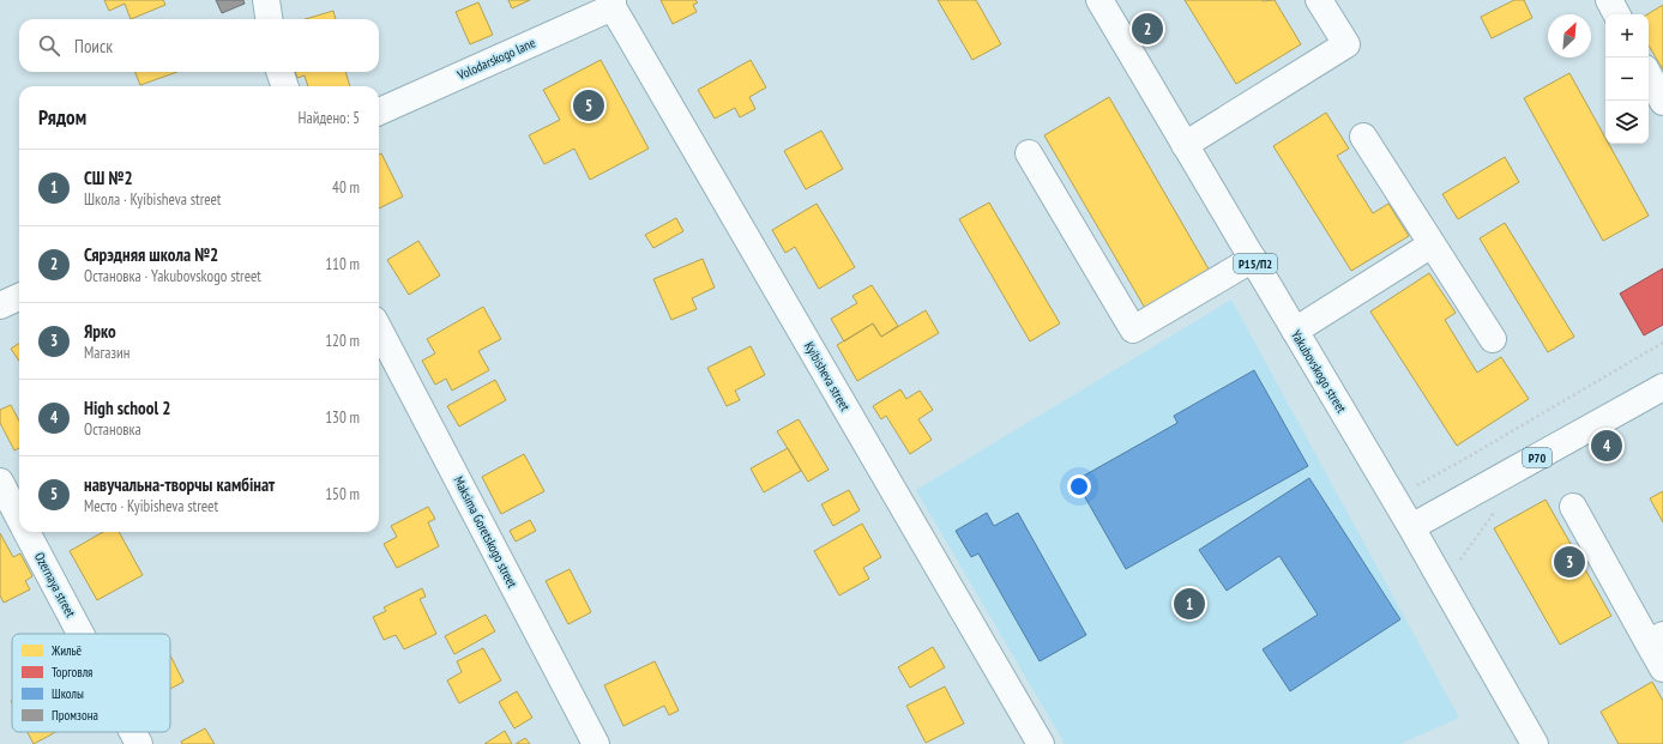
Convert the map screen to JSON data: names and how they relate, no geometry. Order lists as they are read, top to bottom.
{
  "streets": {
    "street": [
      "Volodarskogo lane",
      "Р15/П2",
      "Yakubovskogo street",
      "Kyibisheva street",
      "Р70",
      "Maksima Goretskogo street",
      "Ozernaya street"
    ]
  },
  "crossings": [
    ["Volodarskogo lane", "Kyibisheva street"],
    ["Yakubovskogo street", "Р70"]
  ],
  "legend": [
    "Жильё",
    "Торговля",
    "Школы",
    "Промзона"
  ],
  "north": "top right",
  "page": {
    "pins": [
      "2",
      "5",
      "4",
      "3",
      "1"
    ],
    "map_buttons": ["+", "−"],
    "search": "Поиск",
    "heading": ["Рядом", "Найдено: 5"],
    "list": [
      {
        "mark": "1",
        "name": "СШ №2",
        "note": "Школа · Kyibisheva street",
        "value": "40 m"
      },
      {
        "mark": "2",
        "name": "Сярэдняя школа №2",
        "note": "Остановка · Yakubovskogo street",
        "value": "110 m"
      },
      {
        "mark": "3",
        "name": "Ярко",
        "note": "Магазин",
        "value": "120 m"
      },
      {
        "mark": "4",
        "name": "High school 2",
        "note": "Остановка",
        "value": "130 m"
      },
      {
        "mark": "5",
        "name": "навучальна-творчы камбінат",
        "note": "Место · Kyibisheva street",
        "value": "150 m"
      }
    ]
  }
}
